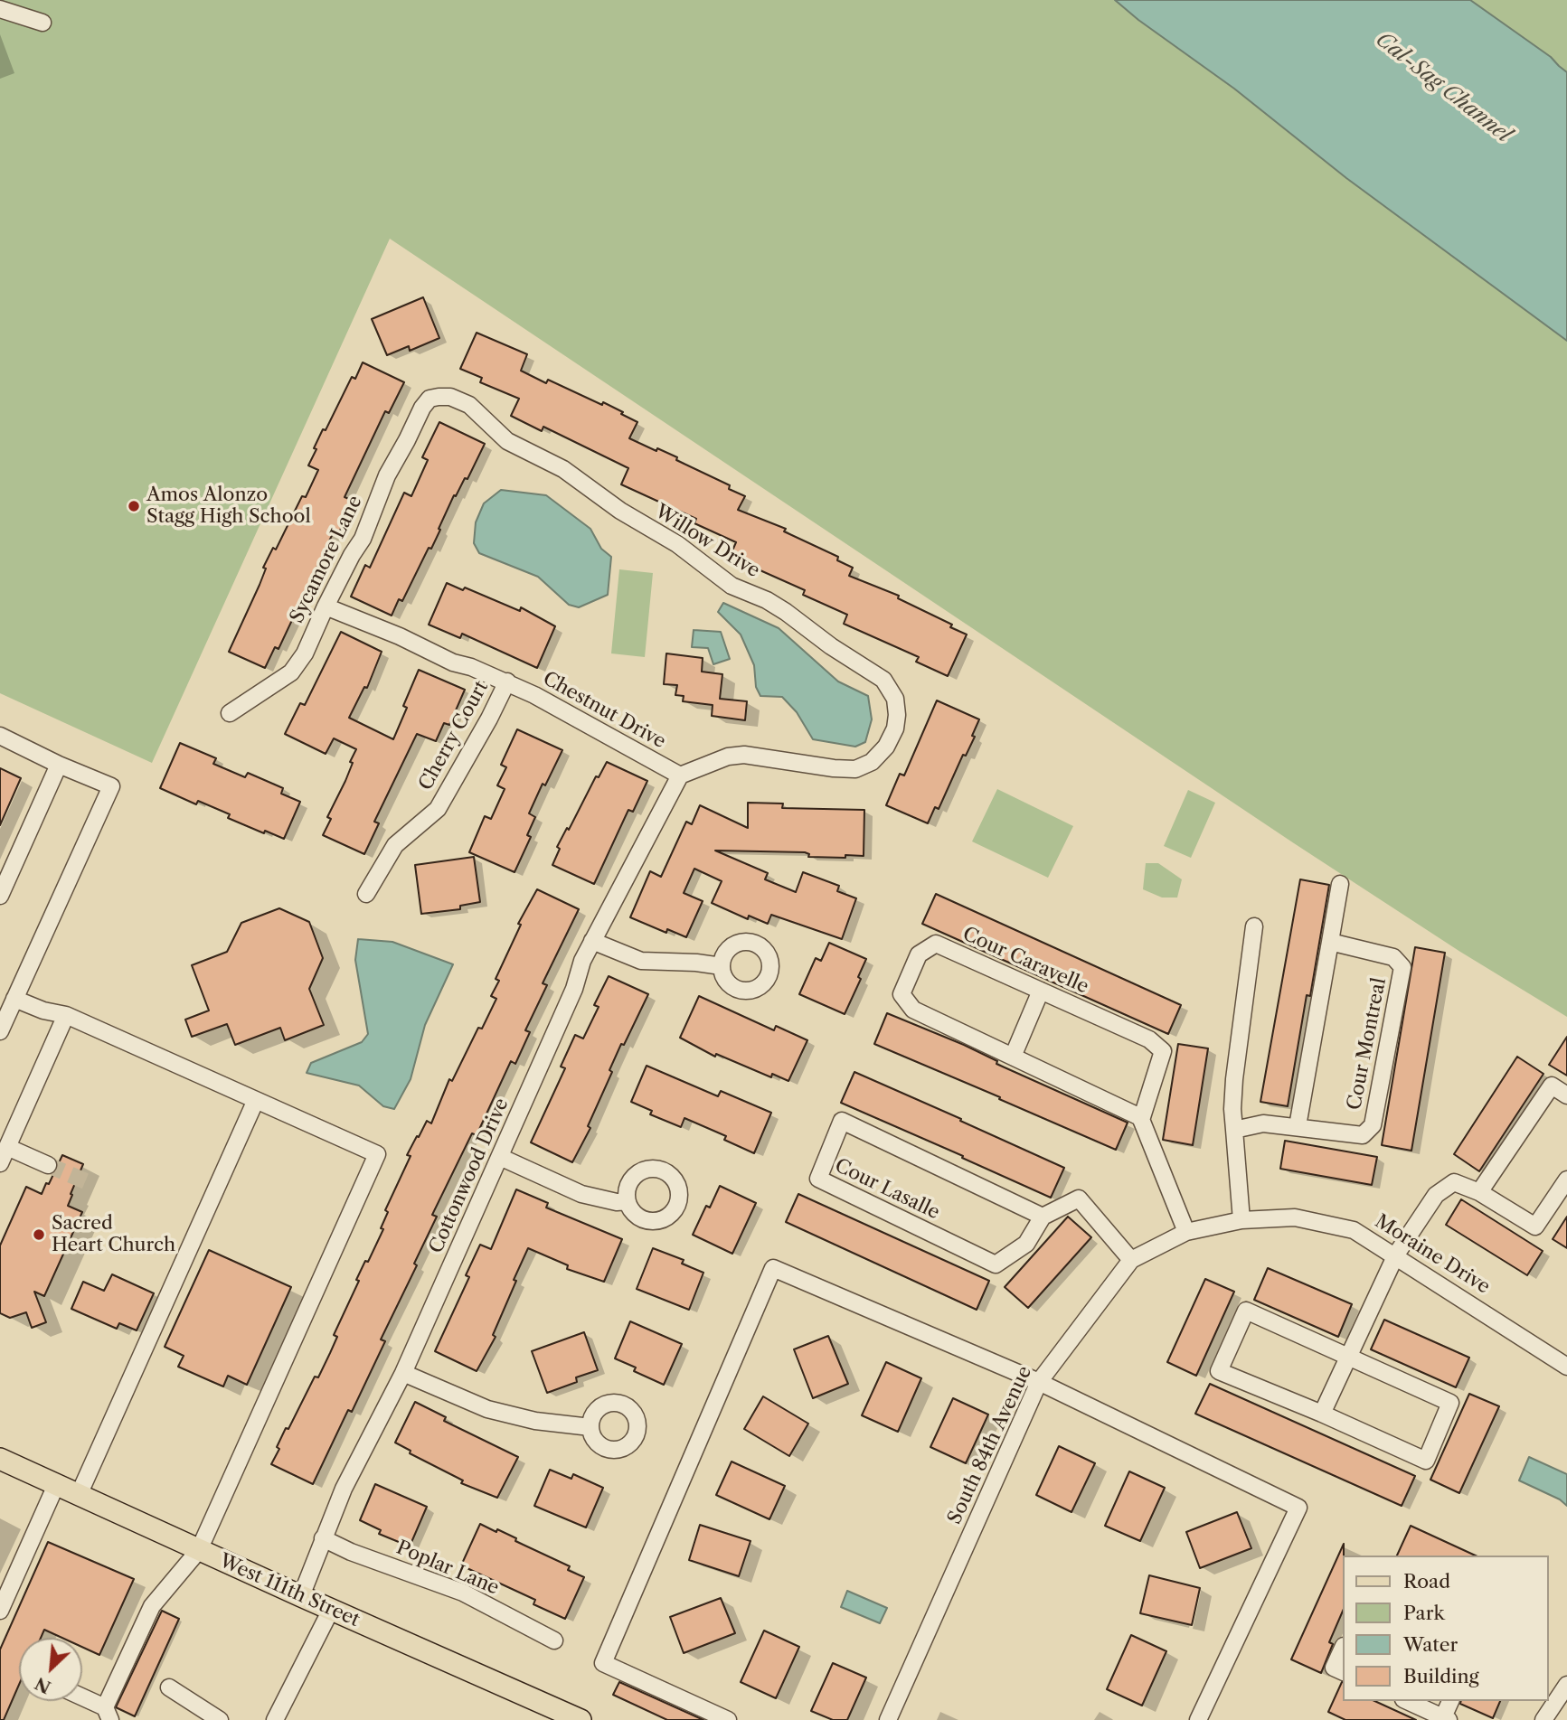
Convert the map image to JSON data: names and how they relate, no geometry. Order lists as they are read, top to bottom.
{
  "streets": {
    "main road": ["West 111th Street"],
    "street": [
      "Willow Drive",
      "Sycamore Lane",
      "Chestnut Drive",
      "Cherry Court",
      "Cour Caravelle",
      "Cour Montreal",
      "Cottonwood Drive",
      "Cour Lasalle",
      "Moraine Drive",
      "South 84th Avenue",
      "Poplar Lane"
    ]
  },
  "crossings": [
    ["Willow Drive", "Sycamore Lane"],
    ["Willow Drive", "Chestnut Drive"],
    ["Willow Drive", "Cottonwood Drive"],
    ["Sycamore Lane", "Chestnut Drive"],
    ["Chestnut Drive", "Cherry Court"],
    ["Chestnut Drive", "Cottonwood Drive"],
    ["Cottonwood Drive", "Poplar Lane"],
    ["Cottonwood Drive", "West 111th Street"],
    ["Moraine Drive", "South 84th Avenue"]
  ],
  "water": ["Cal-Sag Channel"],
  "places": ["Amos Alonzo Stagg High School", "Sacred Heart Church"],
  "legend": [
    "Road",
    "Park",
    "Water",
    "Building"
  ],
  "north": "bottom left"
}
